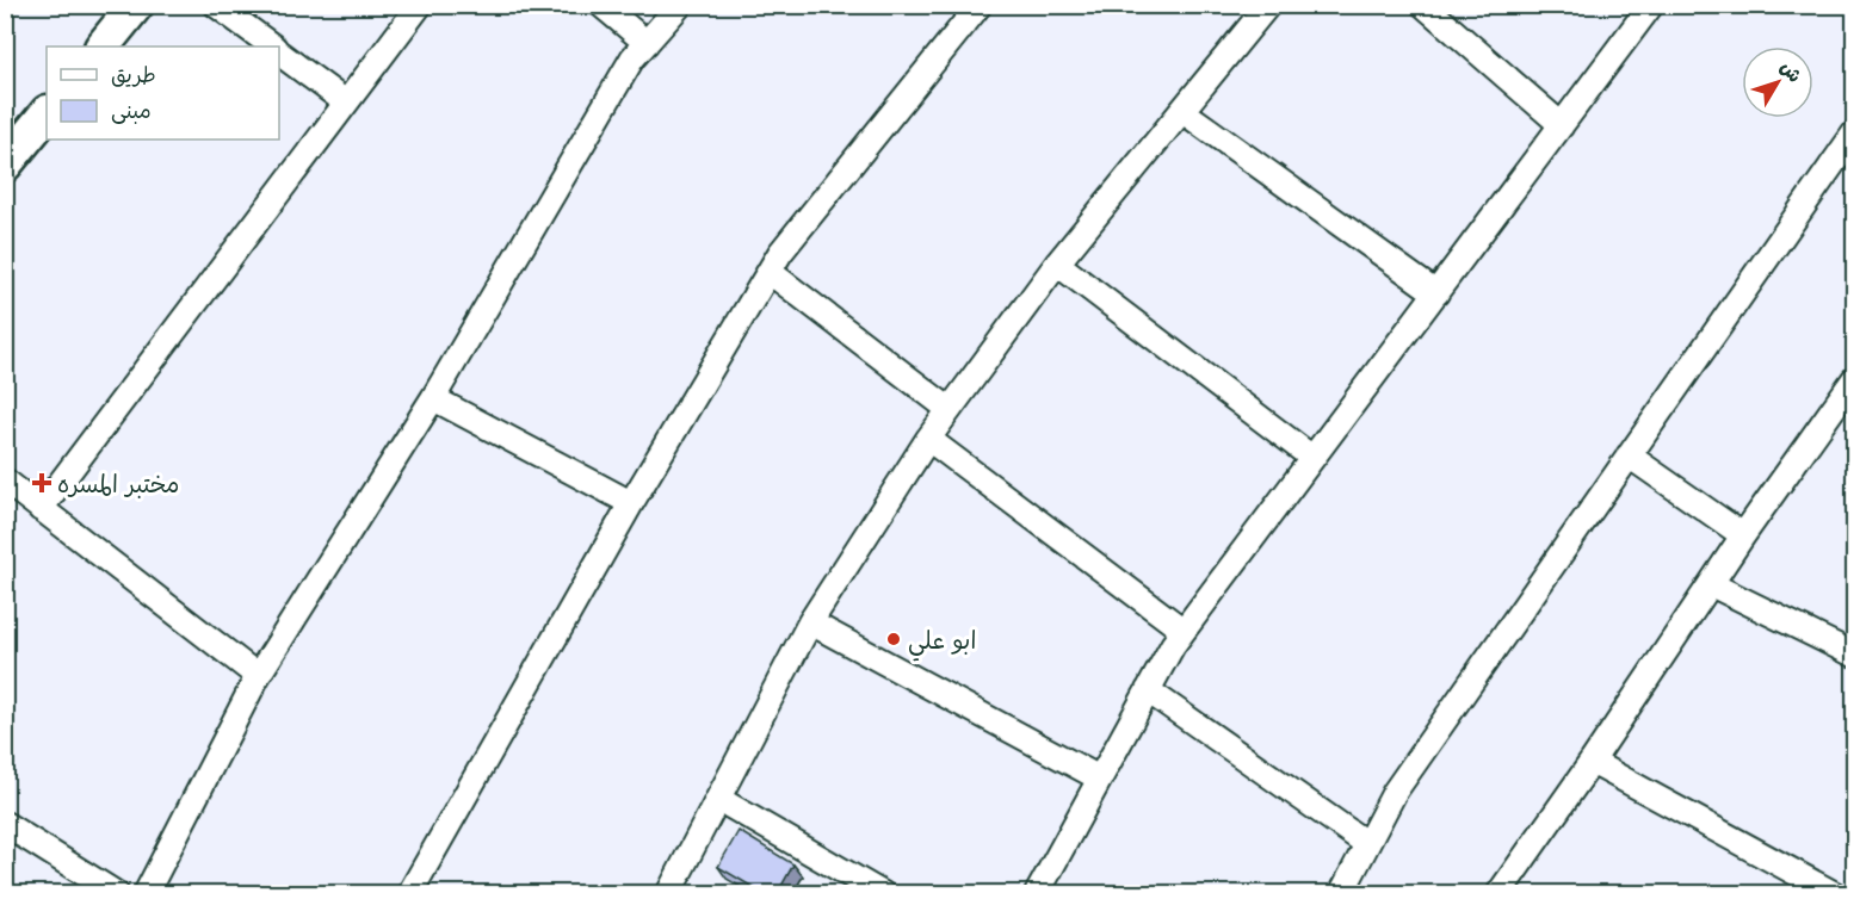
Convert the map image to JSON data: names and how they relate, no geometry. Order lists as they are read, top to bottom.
{
  "places": {
    "health": ["مختبر المسره"],
    "other": ["ابو علي"]
  },
  "legend": ["طريق", "مبنى"],
  "north": "top right"
}
